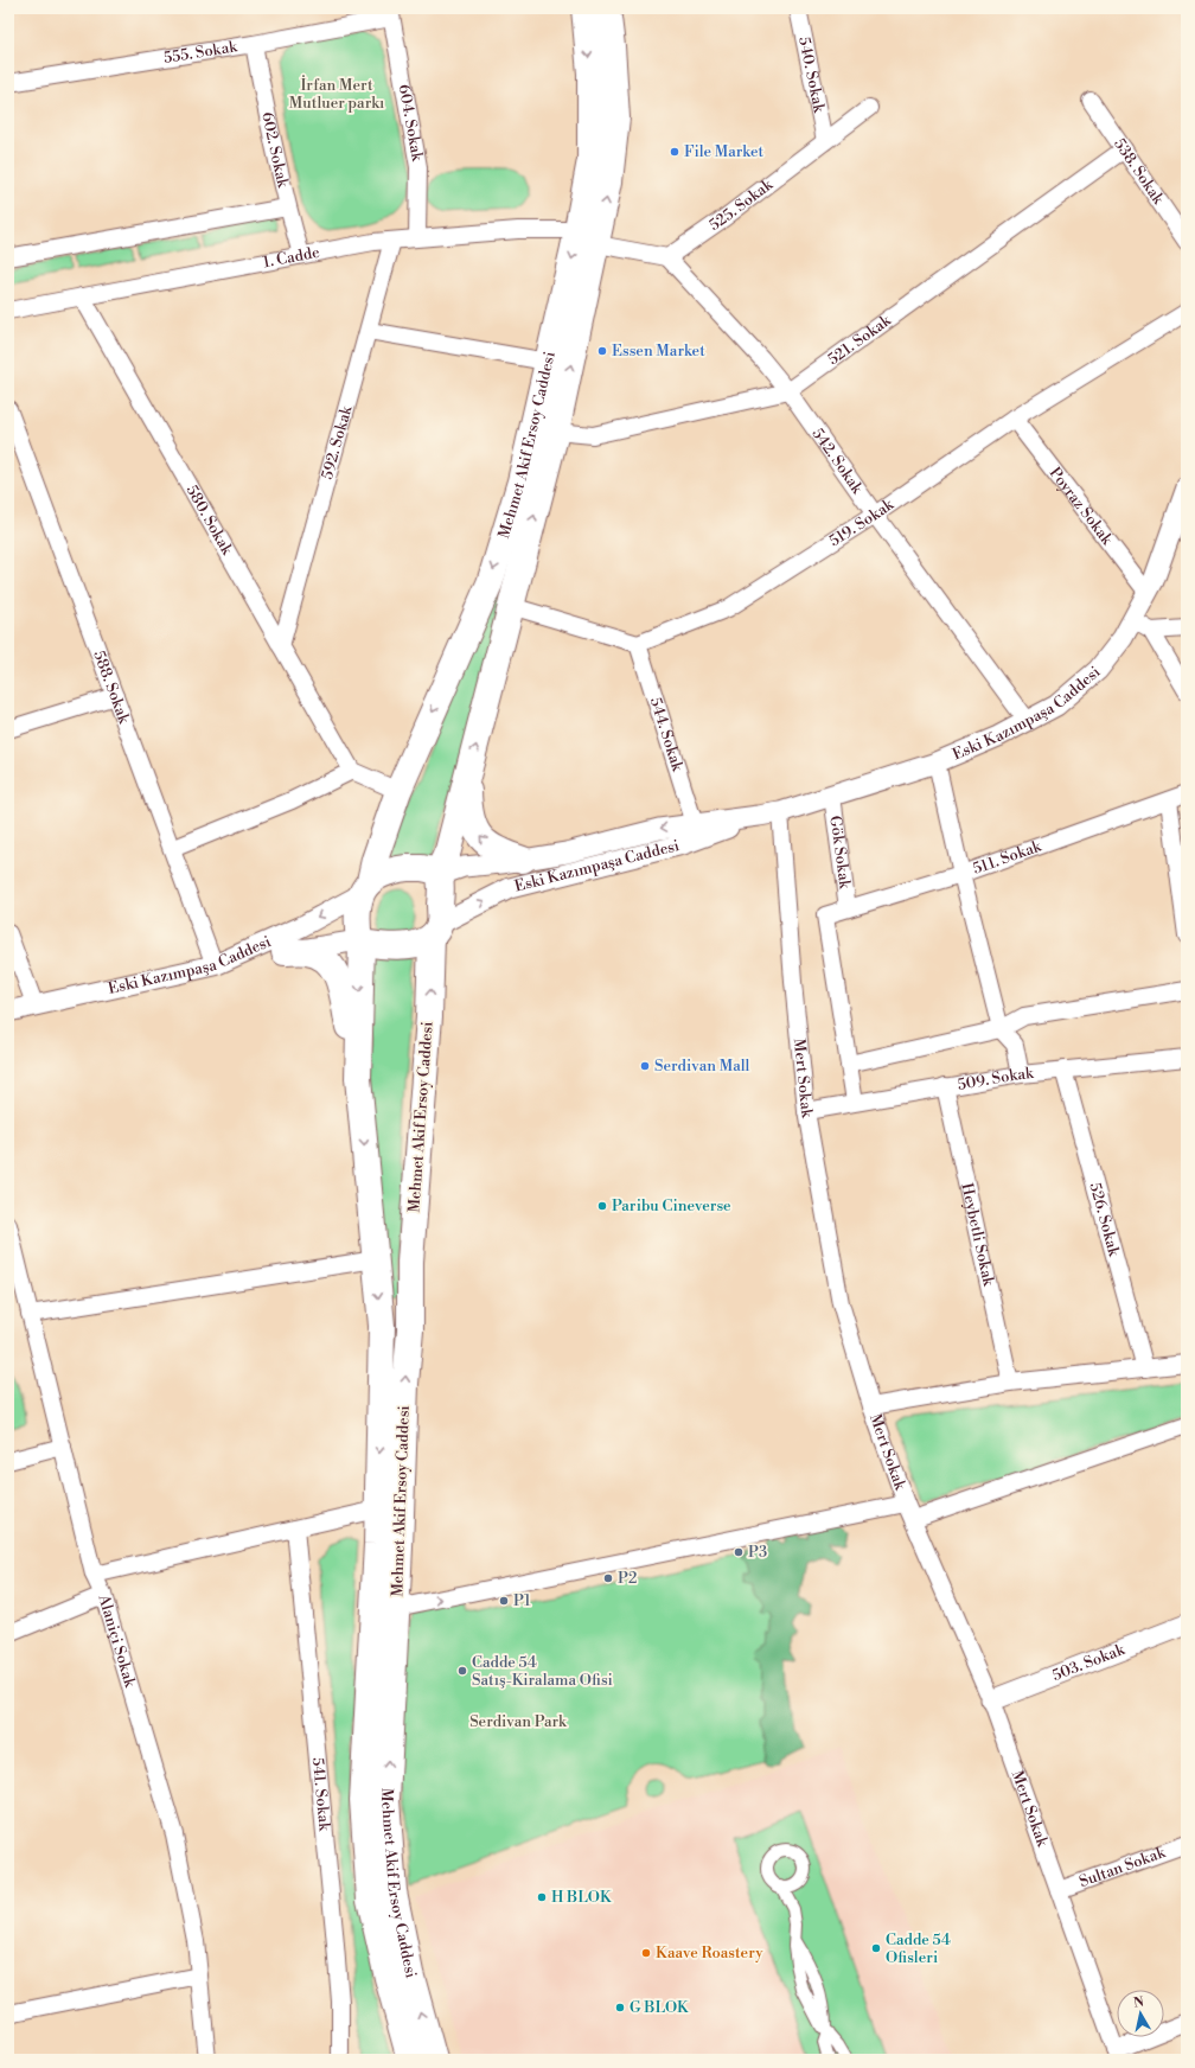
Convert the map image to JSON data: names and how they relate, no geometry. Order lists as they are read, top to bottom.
{
  "streets": {
    "main road": ["Mehmet Akif Ersoy Caddesi"],
    "street": [
      "555. Sokak",
      "540. Sokak",
      "604. Sokak",
      "602. Sokak",
      "538. Sokak",
      "525. Sokak",
      "1. Cadde",
      "521. Sokak",
      "592. Sokak",
      "542. Sokak",
      "Poyraz Sokak",
      "580. Sokak",
      "519. Sokak",
      "588. Sokak",
      "Eski Kazımpaşa Caddesi",
      "544. Sokak",
      "Gök Sokak",
      "511. Sokak",
      "Mert Sokak",
      "509. Sokak",
      "526. Sokak",
      "Heybetli Sokak",
      "Alaniçi Sokak",
      "503. Sokak",
      "541. Sokak",
      "Sultan Sokak"
    ]
  },
  "crossings": [
    ["555. Sokak", "604. Sokak"],
    ["555. Sokak", "602. Sokak"],
    ["540. Sokak", "525. Sokak"],
    ["604. Sokak", "1. Cadde"],
    ["602. Sokak", "1. Cadde"],
    ["538. Sokak", "521. Sokak"],
    ["525. Sokak", "542. Sokak"],
    ["1. Cadde", "592. Sokak"],
    ["1. Cadde", "Mehmet Akif Ersoy Caddesi"],
    ["1. Cadde", "580. Sokak"],
    ["521. Sokak", "Mehmet Akif Ersoy Caddesi"],
    ["521. Sokak", "542. Sokak"],
    ["592. Sokak", "580. Sokak"],
    ["Mehmet Akif Ersoy Caddesi", "Eski Kazımpaşa Caddesi"],
    ["542. Sokak", "519. Sokak"],
    ["542. Sokak", "Eski Kazımpaşa Caddesi"],
    ["Poyraz Sokak", "519. Sokak"],
    ["Poyraz Sokak", "Eski Kazımpaşa Caddesi"],
    ["519. Sokak", "544. Sokak"],
    ["588. Sokak", "Eski Kazımpaşa Caddesi"],
    ["Eski Kazımpaşa Caddesi", "544. Sokak"],
    ["Eski Kazımpaşa Caddesi", "Gök Sokak"],
    ["Eski Kazımpaşa Caddesi", "Mert Sokak"],
    ["Gök Sokak", "511. Sokak"],
    ["Mert Sokak", "509. Sokak"],
    ["Mert Sokak", "503. Sokak"],
    ["Mert Sokak", "Sultan Sokak"],
    ["509. Sokak", "526. Sokak"],
    ["509. Sokak", "Heybetli Sokak"]
  ],
  "parks": ["İrfan Mert Mutluer parkı", "Serdivan Park"],
  "places": [
    "File Market",
    "Essen Market",
    "Serdivan Mall",
    "Paribu Cineverse",
    "P3",
    "P2",
    "P1",
    "Cadde 54 Satış-Kiralama Ofisi",
    "H BLOK",
    "Cadde 54 Ofisleri",
    "Kaave Roastery",
    "G BLOK"
  ],
  "north": "top"
}
